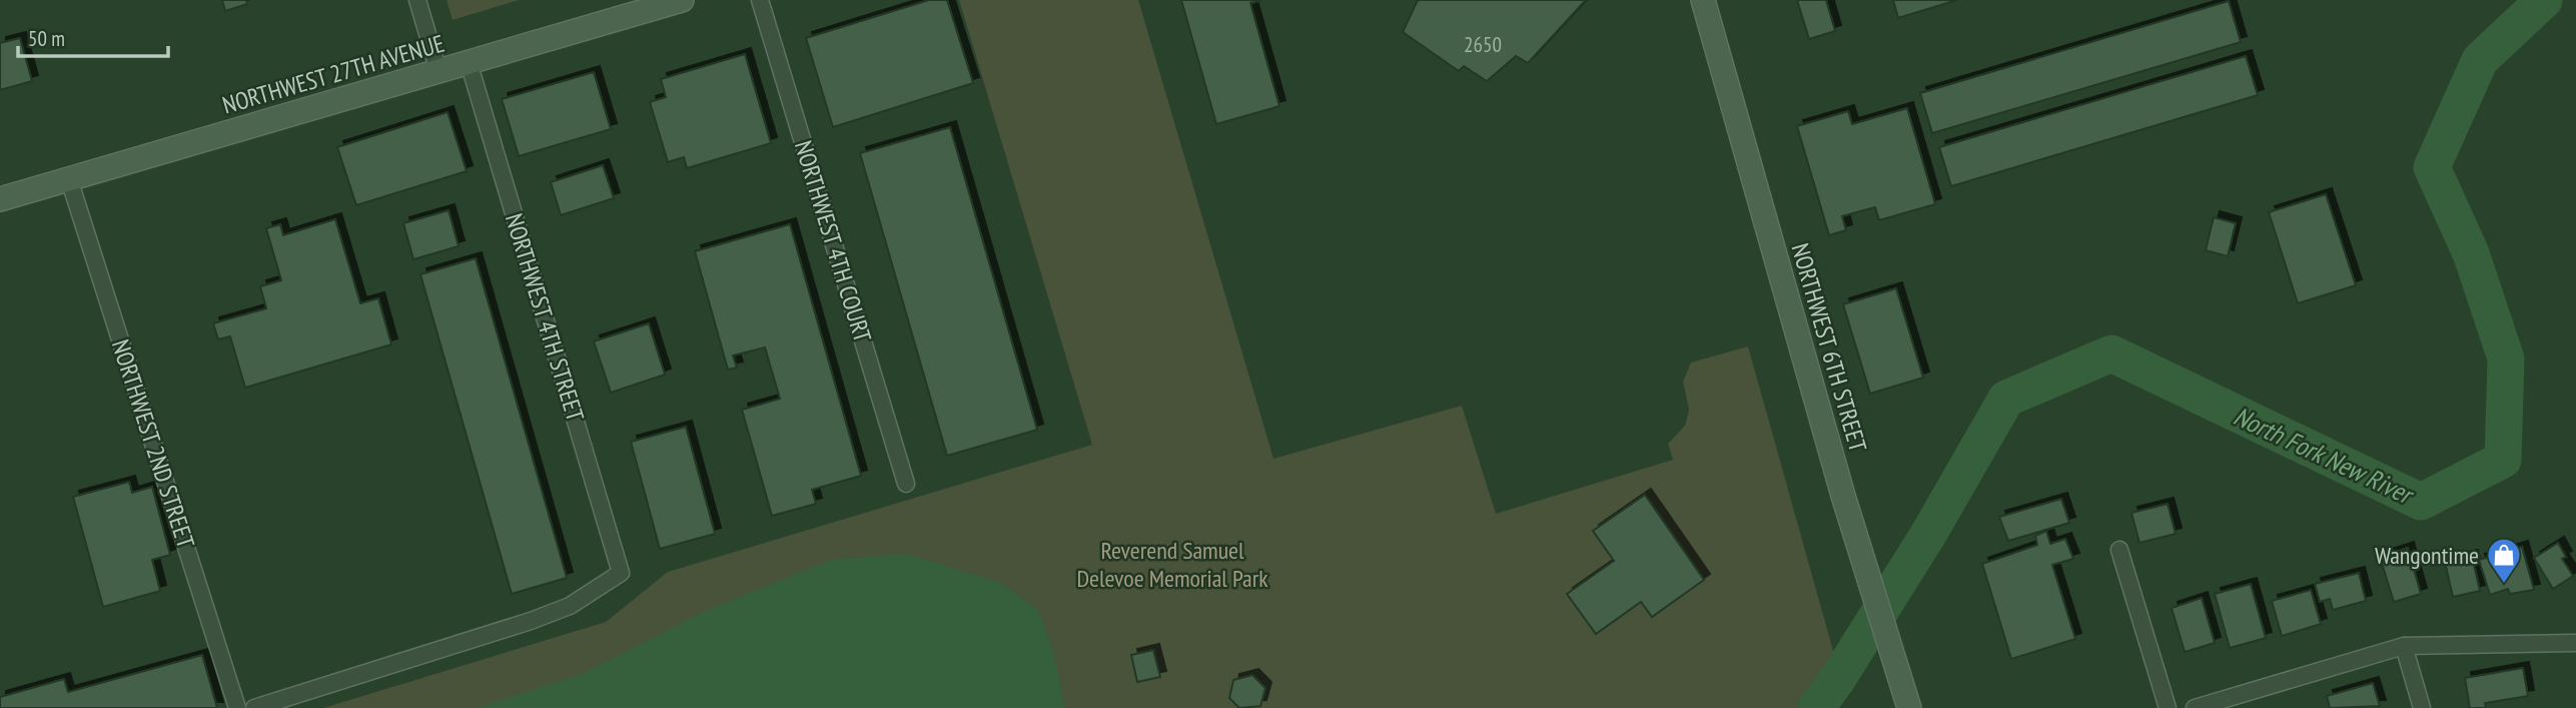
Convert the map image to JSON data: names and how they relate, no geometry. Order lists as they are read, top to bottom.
{
  "streets": {
    "street": [
      "NORTHWEST 27TH AVENUE",
      "NORTHWEST 4TH COURT",
      "NORTHWEST 4TH STREET",
      "NORTHWEST 6TH STREET",
      "NORTHWEST 2ND STREET"
    ]
  },
  "crossings": [
    ["NORTHWEST 27TH AVENUE", "NORTHWEST 4TH STREET"],
    ["NORTHWEST 27TH AVENUE", "NORTHWEST 2ND STREET"]
  ],
  "water": ["North Fork New River"],
  "parks": ["Reverend Samuel Delevoe Memorial Park"],
  "places": {
    "shop": ["Wangontime"]
  },
  "house_numbers": ["2650"],
  "scale_bar": "50 m"
}
